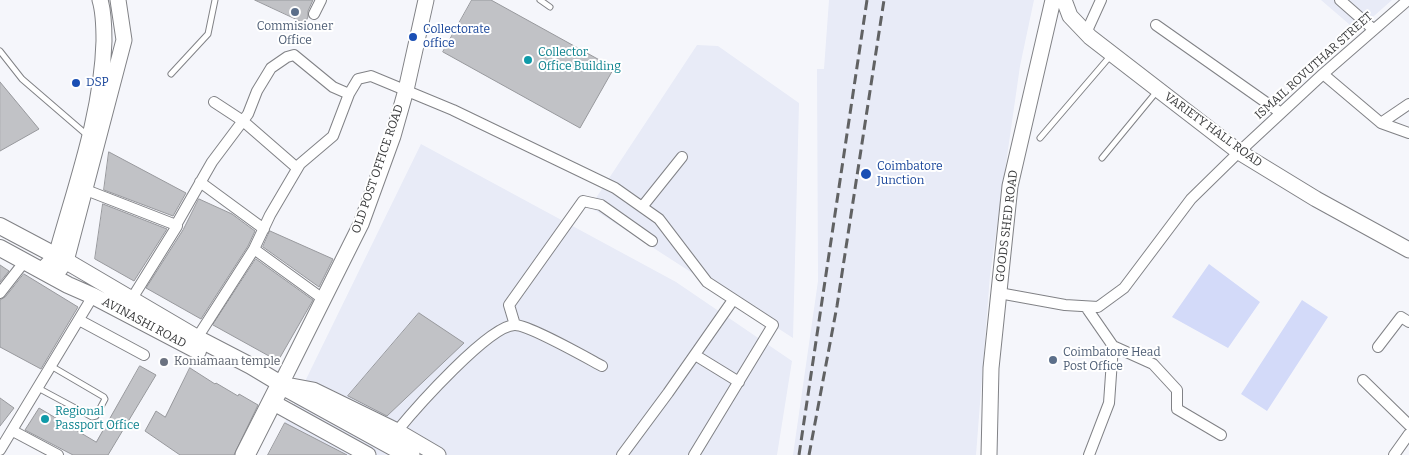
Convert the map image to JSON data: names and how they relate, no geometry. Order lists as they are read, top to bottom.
{
  "streets": {
    "main road": [
      "VARIETY HALL ROAD",
      "OLD POST OFFICE ROAD",
      "GOODS SHED ROAD",
      "AVINASHI ROAD"
    ],
    "street": ["ISMAIL ROVUTHAR STREET"]
  },
  "crossings": [
    ["ISMAIL ROVUTHAR STREET", "VARIETY HALL ROAD"],
    ["OLD POST OFFICE ROAD", "AVINASHI ROAD"]
  ],
  "places": [
    "Commisioner Office",
    "Collectorate office",
    "Collector Office Building",
    "DSP",
    "Coimbatore Junction",
    "Coimbatore Head Post Office",
    "Koniamaan temple",
    "Regional Passport Office"
  ]
}
